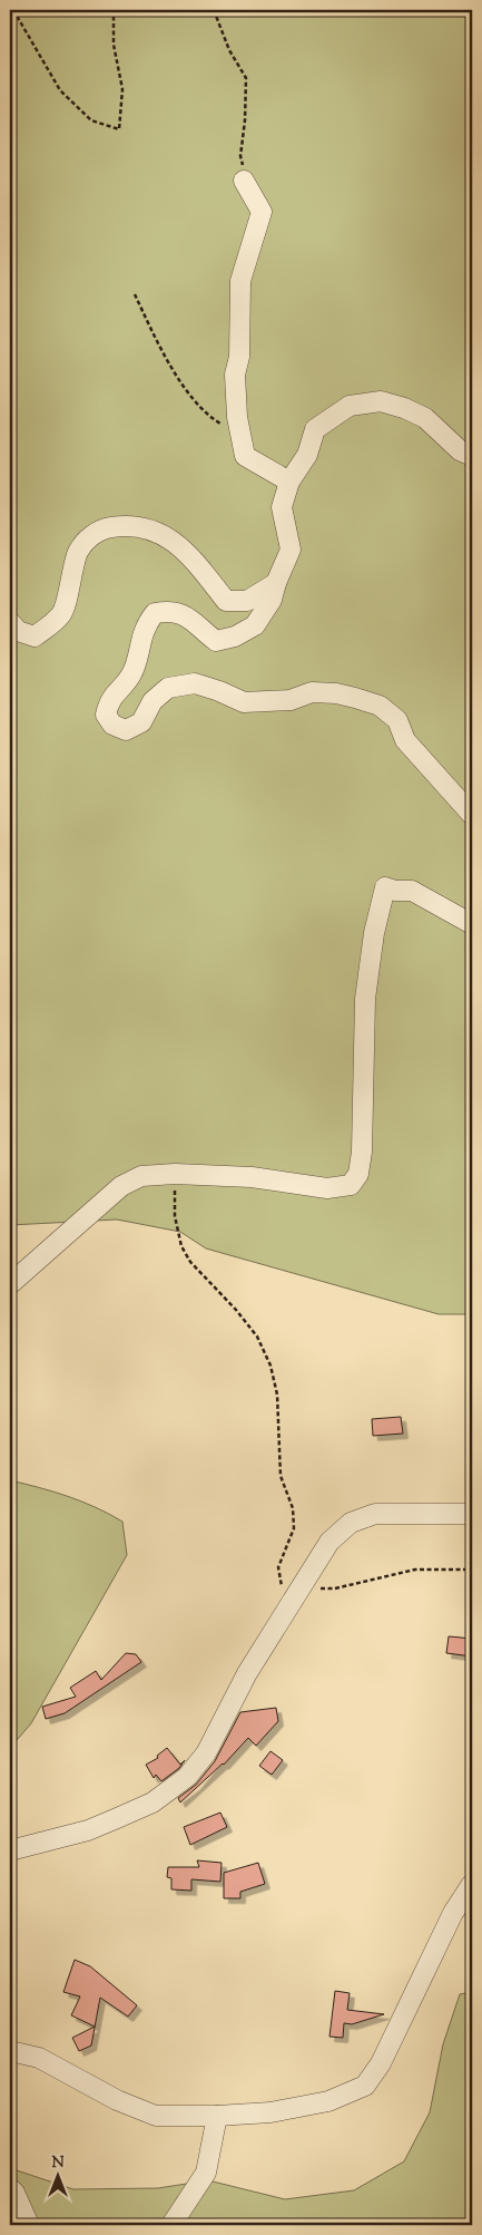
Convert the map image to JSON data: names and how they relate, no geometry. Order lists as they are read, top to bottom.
{
  "north": "top"
}
